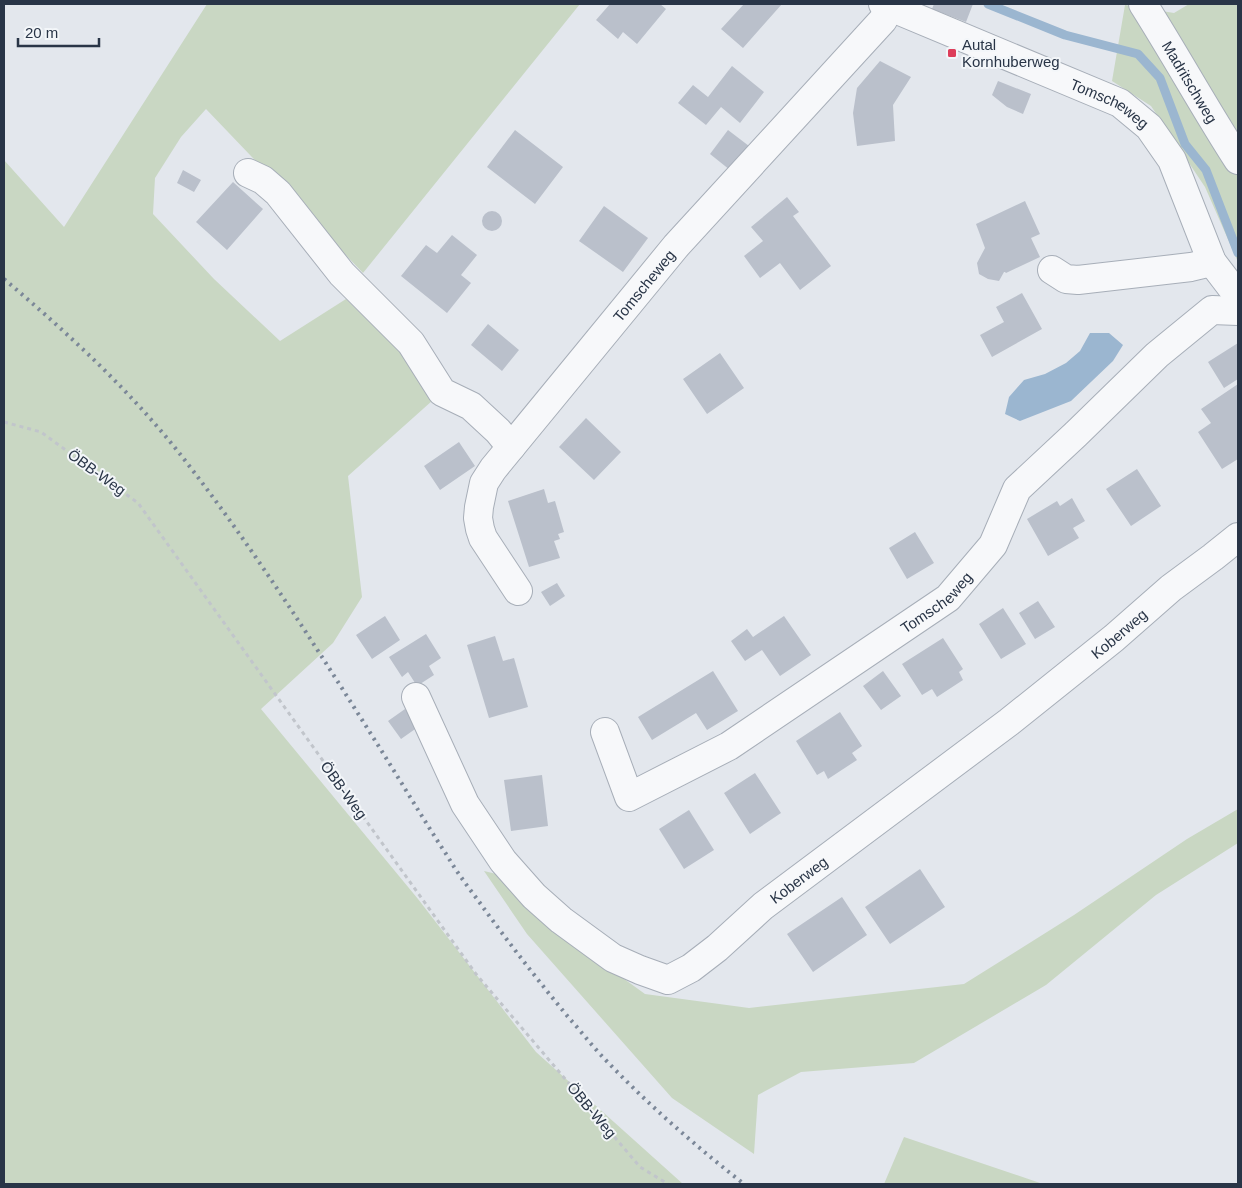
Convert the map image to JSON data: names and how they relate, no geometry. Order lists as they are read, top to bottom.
{
  "streets": {
    "street": ["Madritschweg", "Tomscheweg", "Koberweg"],
    "path": ["ÖBB-Weg"]
  },
  "places": {
    "transit": ["Autal Kornhuberweg"]
  },
  "scale_bar": "20 m"
}
